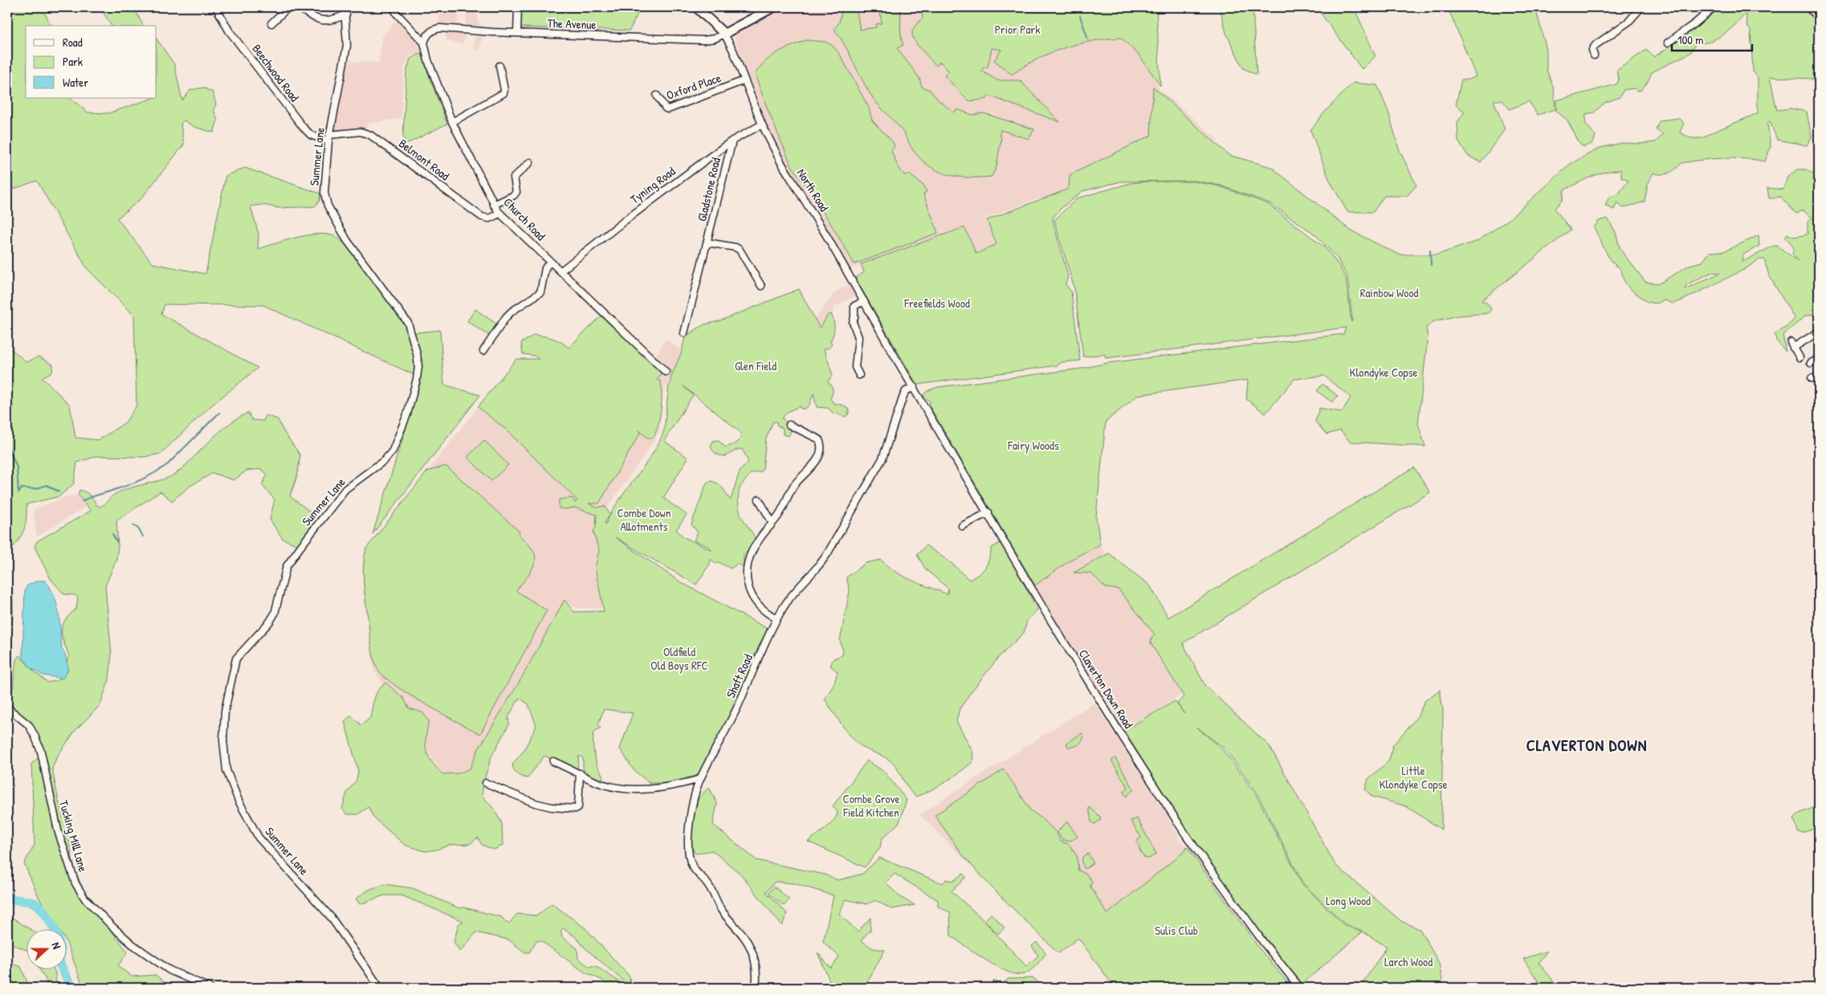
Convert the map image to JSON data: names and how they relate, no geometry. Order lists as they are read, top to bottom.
{
  "streets": {
    "main road": ["North Road"],
    "street": [
      "The Avenue",
      "Beechwood Road",
      "Oxford Place",
      "Summer Lane",
      "Belmont Road",
      "Tyning Road",
      "Gladstone Road",
      "Church Road",
      "Shaft Road",
      "Claverton Down Road",
      "Tucking Mill Lane"
    ]
  },
  "crossings": [
    ["The Avenue", "North Road"],
    ["The Avenue", "Church Road"],
    ["Beechwood Road", "Summer Lane"],
    ["Beechwood Road", "Belmont Road"],
    ["Oxford Place", "North Road"],
    ["Summer Lane", "Belmont Road"],
    ["Belmont Road", "Church Road"],
    ["Tyning Road", "Gladstone Road"],
    ["Tyning Road", "North Road"],
    ["Tyning Road", "Church Road"],
    ["North Road", "Shaft Road"],
    ["North Road", "Claverton Down Road"],
    ["Shaft Road", "Claverton Down Road"]
  ],
  "districts": ["CLAVERTON DOWN"],
  "parks": [
    "Prior Park",
    "Rainbow Wood",
    "Freefields Wood",
    "Glen Field",
    "Klondyke Copse",
    "Fairy Woods",
    "Combe Down Allotments",
    "Oldfield Old Boys RFC",
    "Little Klondyke Copse",
    "Combe Grove Field Kitchen",
    "Long Wood",
    "Sulis Club",
    "Larch Wood"
  ],
  "legend": ["Road", "Park", "Water"],
  "scale_bar": "100 m",
  "north": "right"
}
